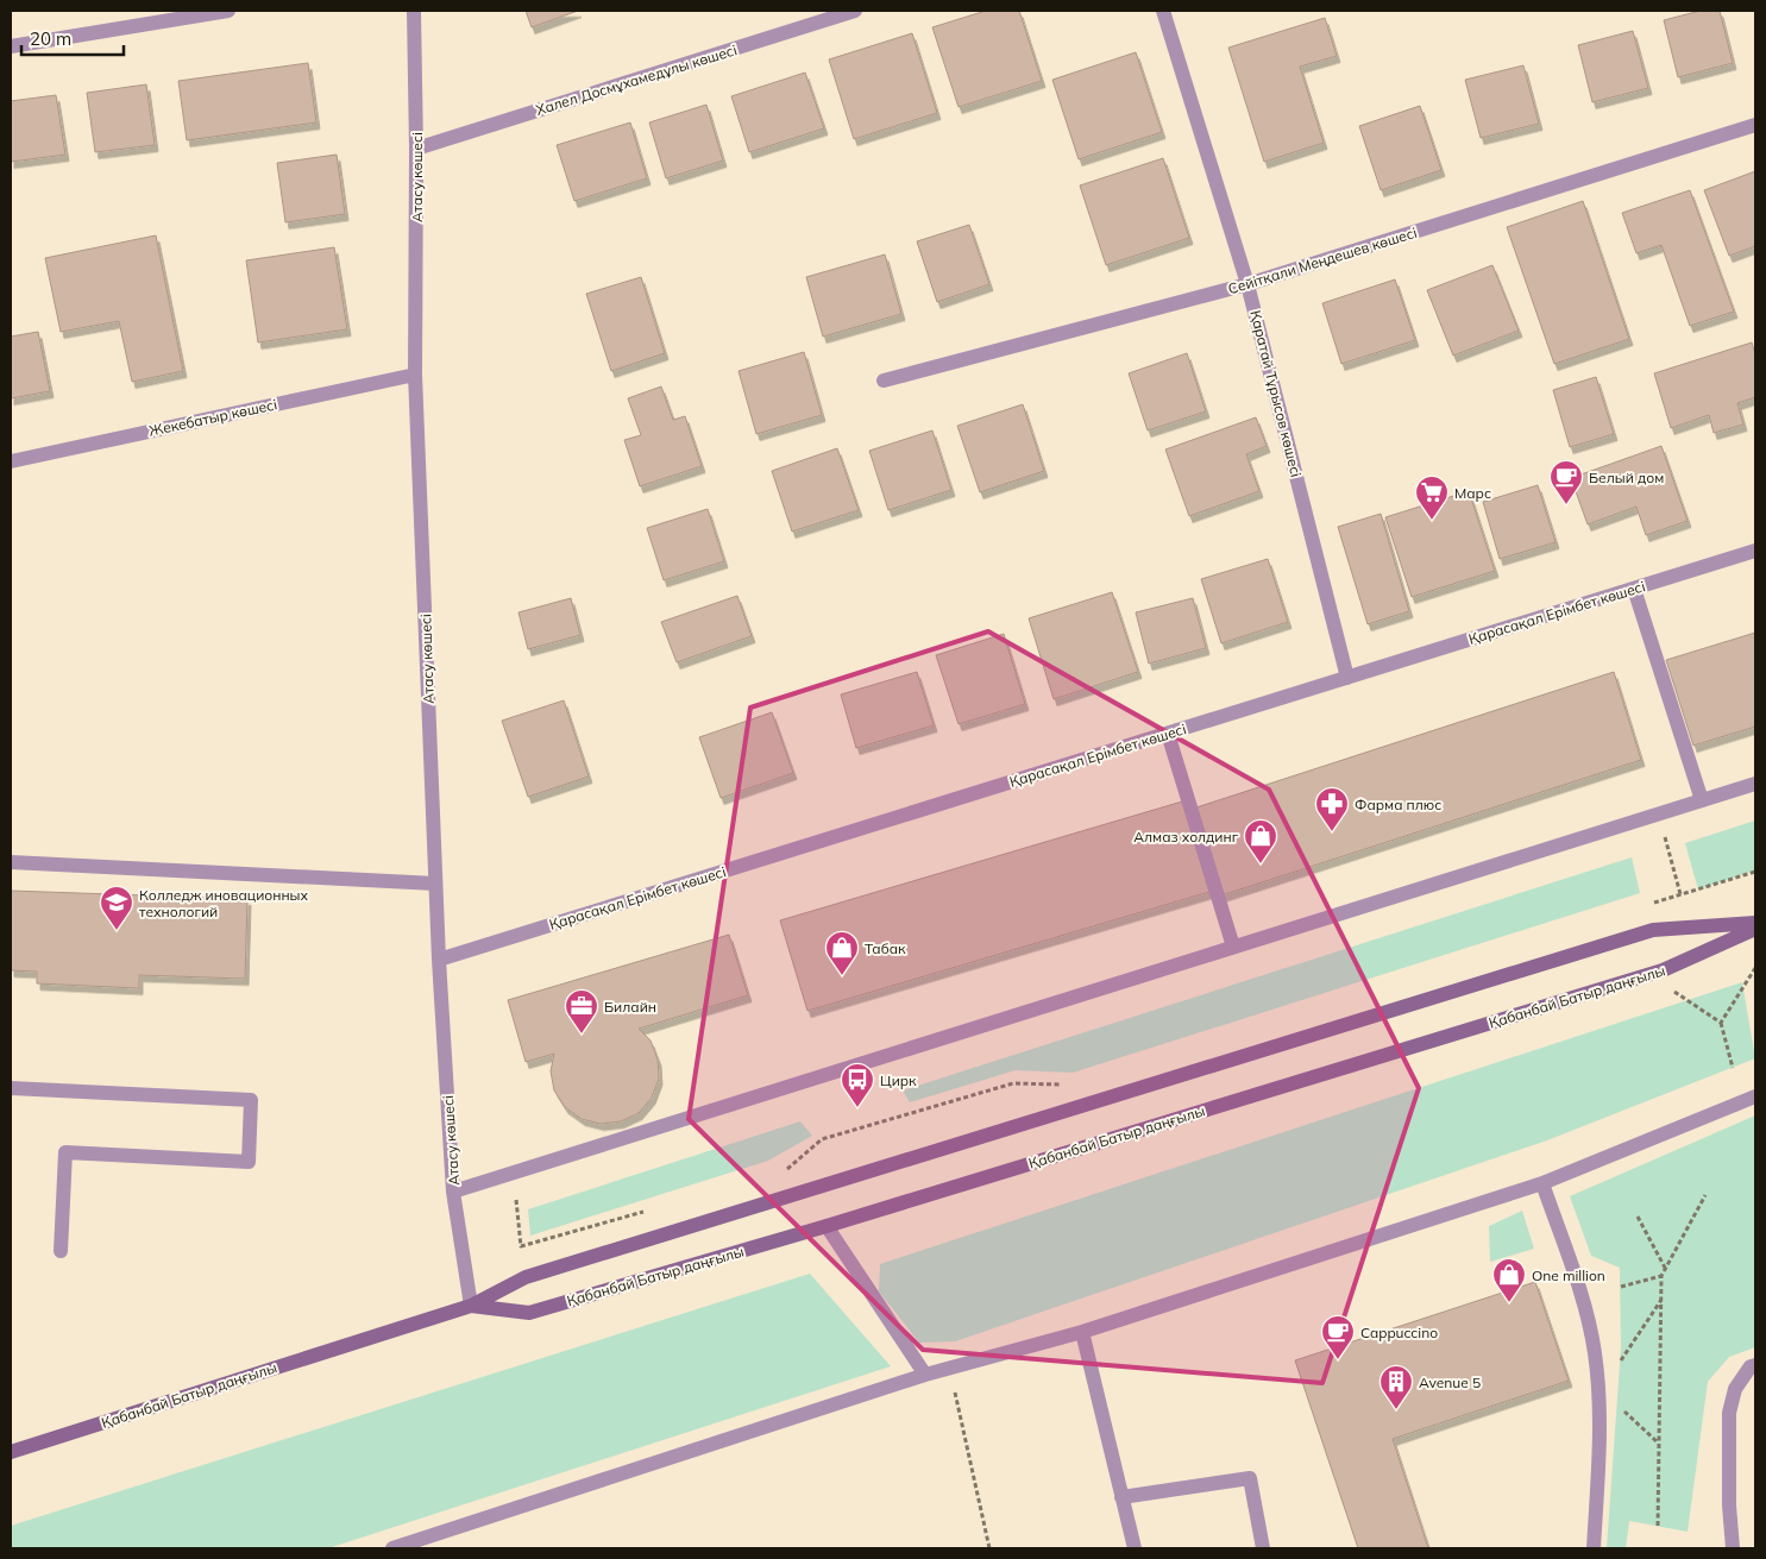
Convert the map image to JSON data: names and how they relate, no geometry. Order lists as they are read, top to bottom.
{
  "streets": {
    "main road": ["Қабанбай Батыр даңғылы"],
    "street": [
      "Халел Досмұхамедұлы көшесі",
      "Атасу көшесі",
      "Сейітқали Меңдешев көшесі",
      "Қаратай Тұрысов көшесі",
      "Жекебатыр көшесі",
      "Қарасақал Ерімбет көшесі"
    ]
  },
  "crossings": [
    ["Халел Досмұхамедұлы көшесі", "Атасу көшесі"],
    ["Атасу көшесі", "Жекебатыр көшесі"],
    ["Атасу көшесі", "Қарасақал Ерімбет көшесі"],
    ["Атасу көшесі", "Қабанбай Батыр даңғылы"],
    ["Сейітқали Меңдешев көшесі", "Қаратай Тұрысов көшесі"],
    ["Қаратай Тұрысов көшесі", "Қарасақал Ерімбет көшесі"]
  ],
  "places": {
    "cafe": ["Белый дом", "Cappuccino"],
    "supermarket": ["Марс"],
    "pharmacy": ["Фарма плюс"],
    "shop": ["Алмаз холдинг", "Табак", "One million"],
    "school or university": ["Колледж иновационных технологий"],
    "office": ["Билайн"],
    "bus stop": ["Цирк"],
    "building": ["Avenue 5"]
  },
  "scale_bar": "20 m"
}
